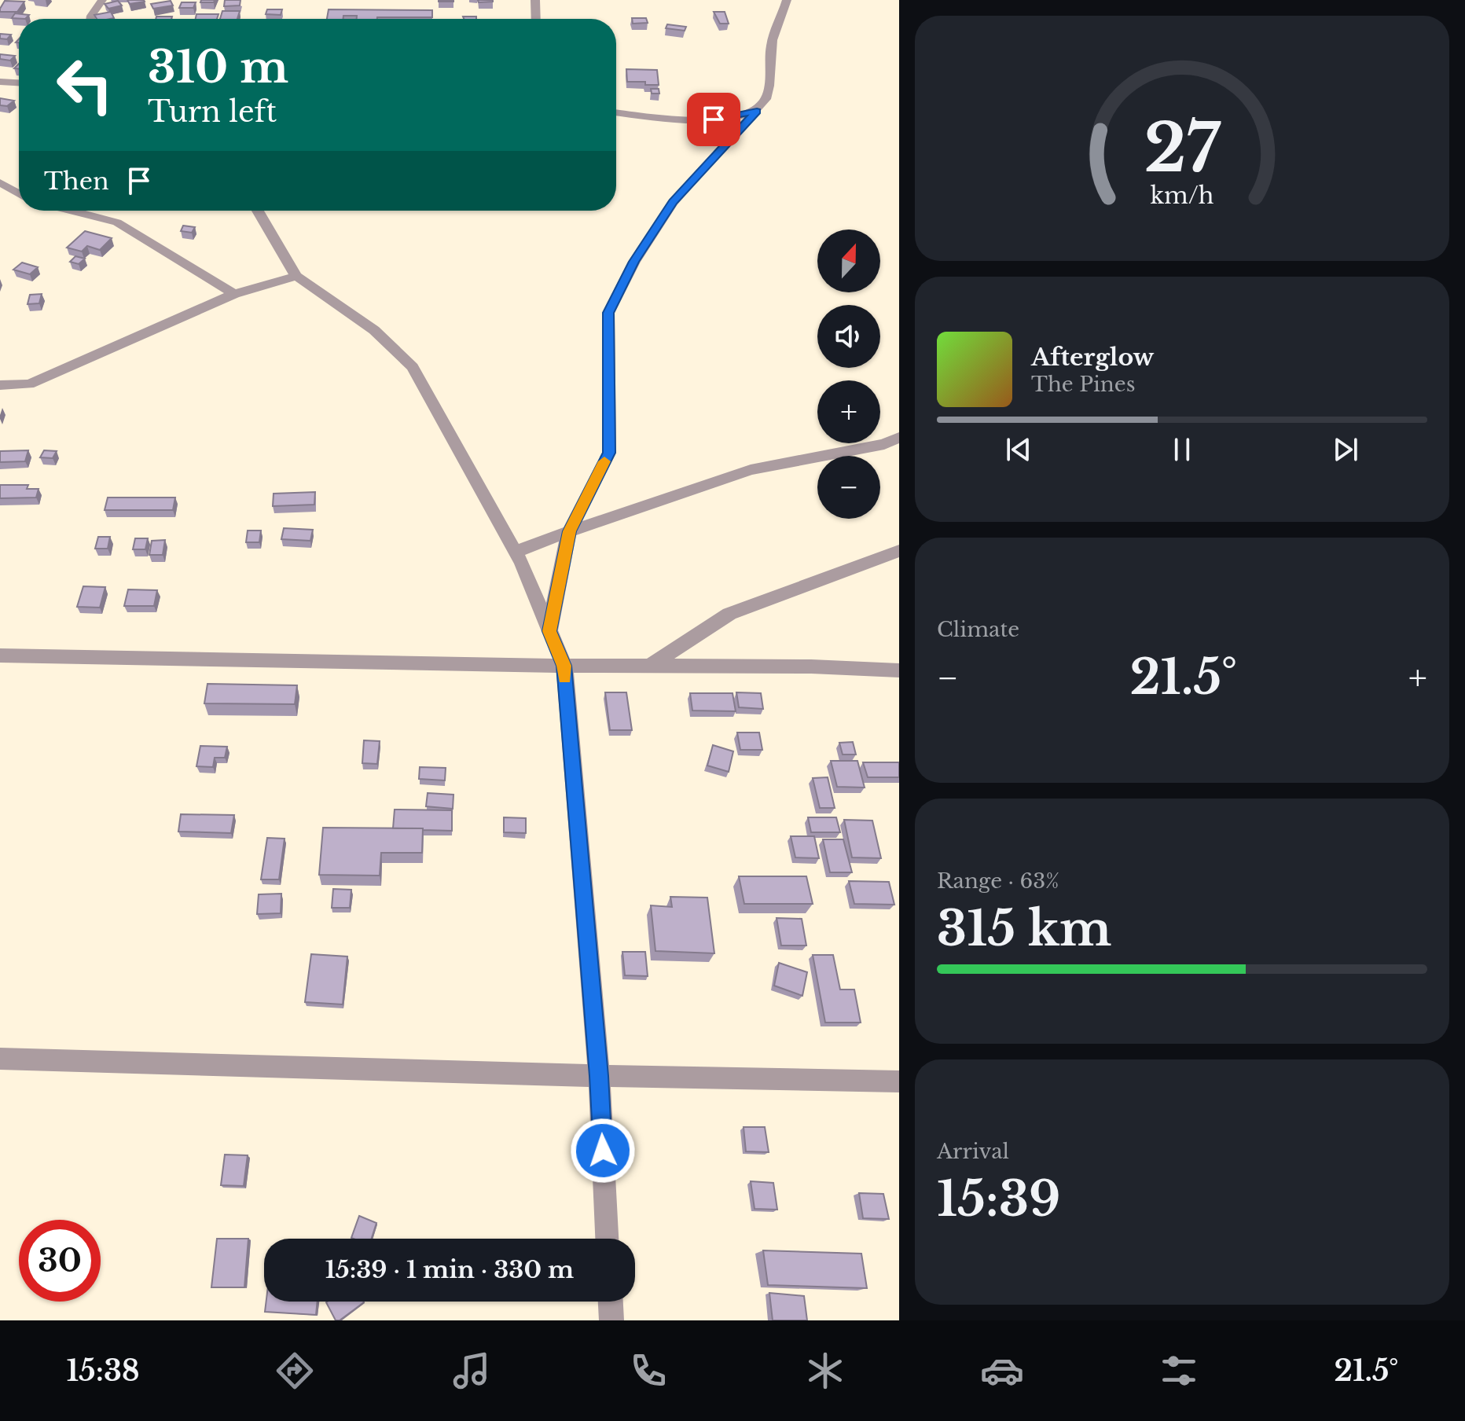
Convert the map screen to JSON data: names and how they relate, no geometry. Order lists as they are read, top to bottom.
{
  "north": "top",
  "page": {
    "turn": ["310 m", "Turn left"],
    "then": "Then",
    "map_buttons": ["+", "−"],
    "song": ["Afterglow", "The Pines"],
    "tile": [
      "Climate",
      ["Range · 63%", "315 km"],
      ["Arrival", "15:39"]
    ],
    "heat": ["−", "21.5°", "+"],
    "limit": "30",
    "trip": "15:39 · 1 min · 330 m",
    "tabs": ["15:38", "21.5°"],
    "gauge": ["27", "km/h"]
  }
}
